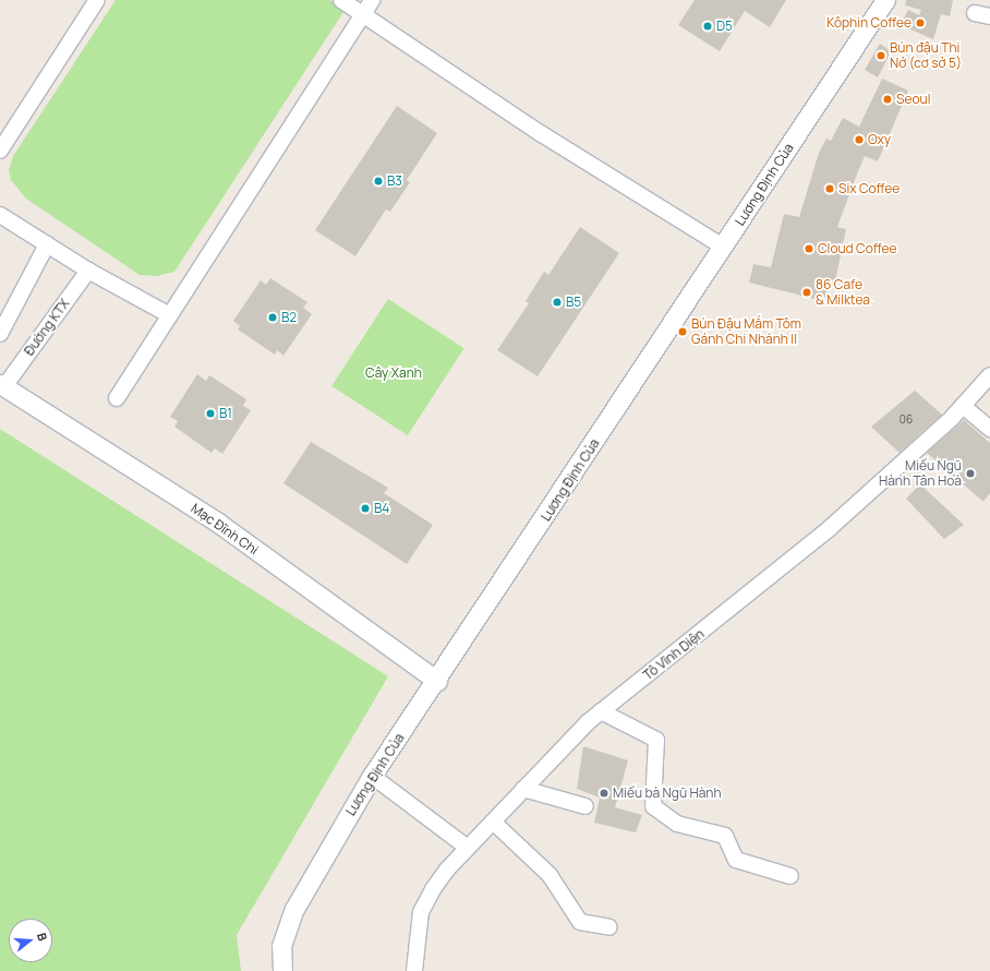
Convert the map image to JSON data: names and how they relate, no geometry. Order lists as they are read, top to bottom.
{
  "streets": {
    "street": [
      "Lương Định Của",
      "Đường KTX",
      "Mạc Đĩnh Chi",
      "Tô Vĩnh Diện"
    ]
  },
  "crossings": [
    ["Lương Định Của", "Mạc Đĩnh Chi"],
    ["Đường KTX", "Mạc Đĩnh Chi"]
  ],
  "parks": ["Cây Xanh"],
  "places": [
    "Kôphin Coffee",
    "D5",
    "Bún đậu Thị Nở (cơ sở 5)",
    "Seoul",
    "Oxy",
    "B3",
    "Six Coffee",
    "Cloud Coffee",
    "86 Cafe & Milktea",
    "B5",
    "B2",
    "Bún Đậu Mắm Tôm Gánh Chi Nhánh II",
    "B1",
    "Miếu Ngũ Hành Tân Hoà",
    "B4",
    "Miếu bà Ngũ Hành"
  ],
  "house_numbers": ["06"],
  "north": "right"
}
